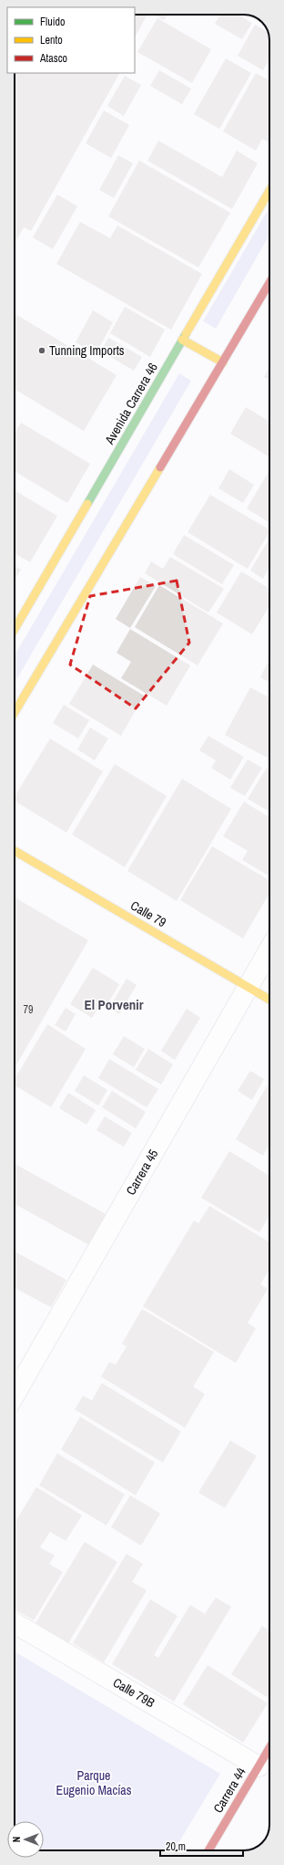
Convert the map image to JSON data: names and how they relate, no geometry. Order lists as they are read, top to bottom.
{
  "streets": {
    "main road": ["Avenida Carrera 46", "Calle 79", "Carrera 44"],
    "street": ["Carrera 45", "Calle 79B"]
  },
  "crossings": [
    ["Calle 79", "Carrera 45"],
    ["Calle 79B", "Carrera 44"]
  ],
  "districts": ["El Porvenir"],
  "parks": ["Parque Eugenio Macías"],
  "places": ["Tunning Imports"],
  "house_numbers": ["79"],
  "legend": ["Fluido", "Lento", "Atasco"],
  "scale_bar": "20 m",
  "north": "left"
}
